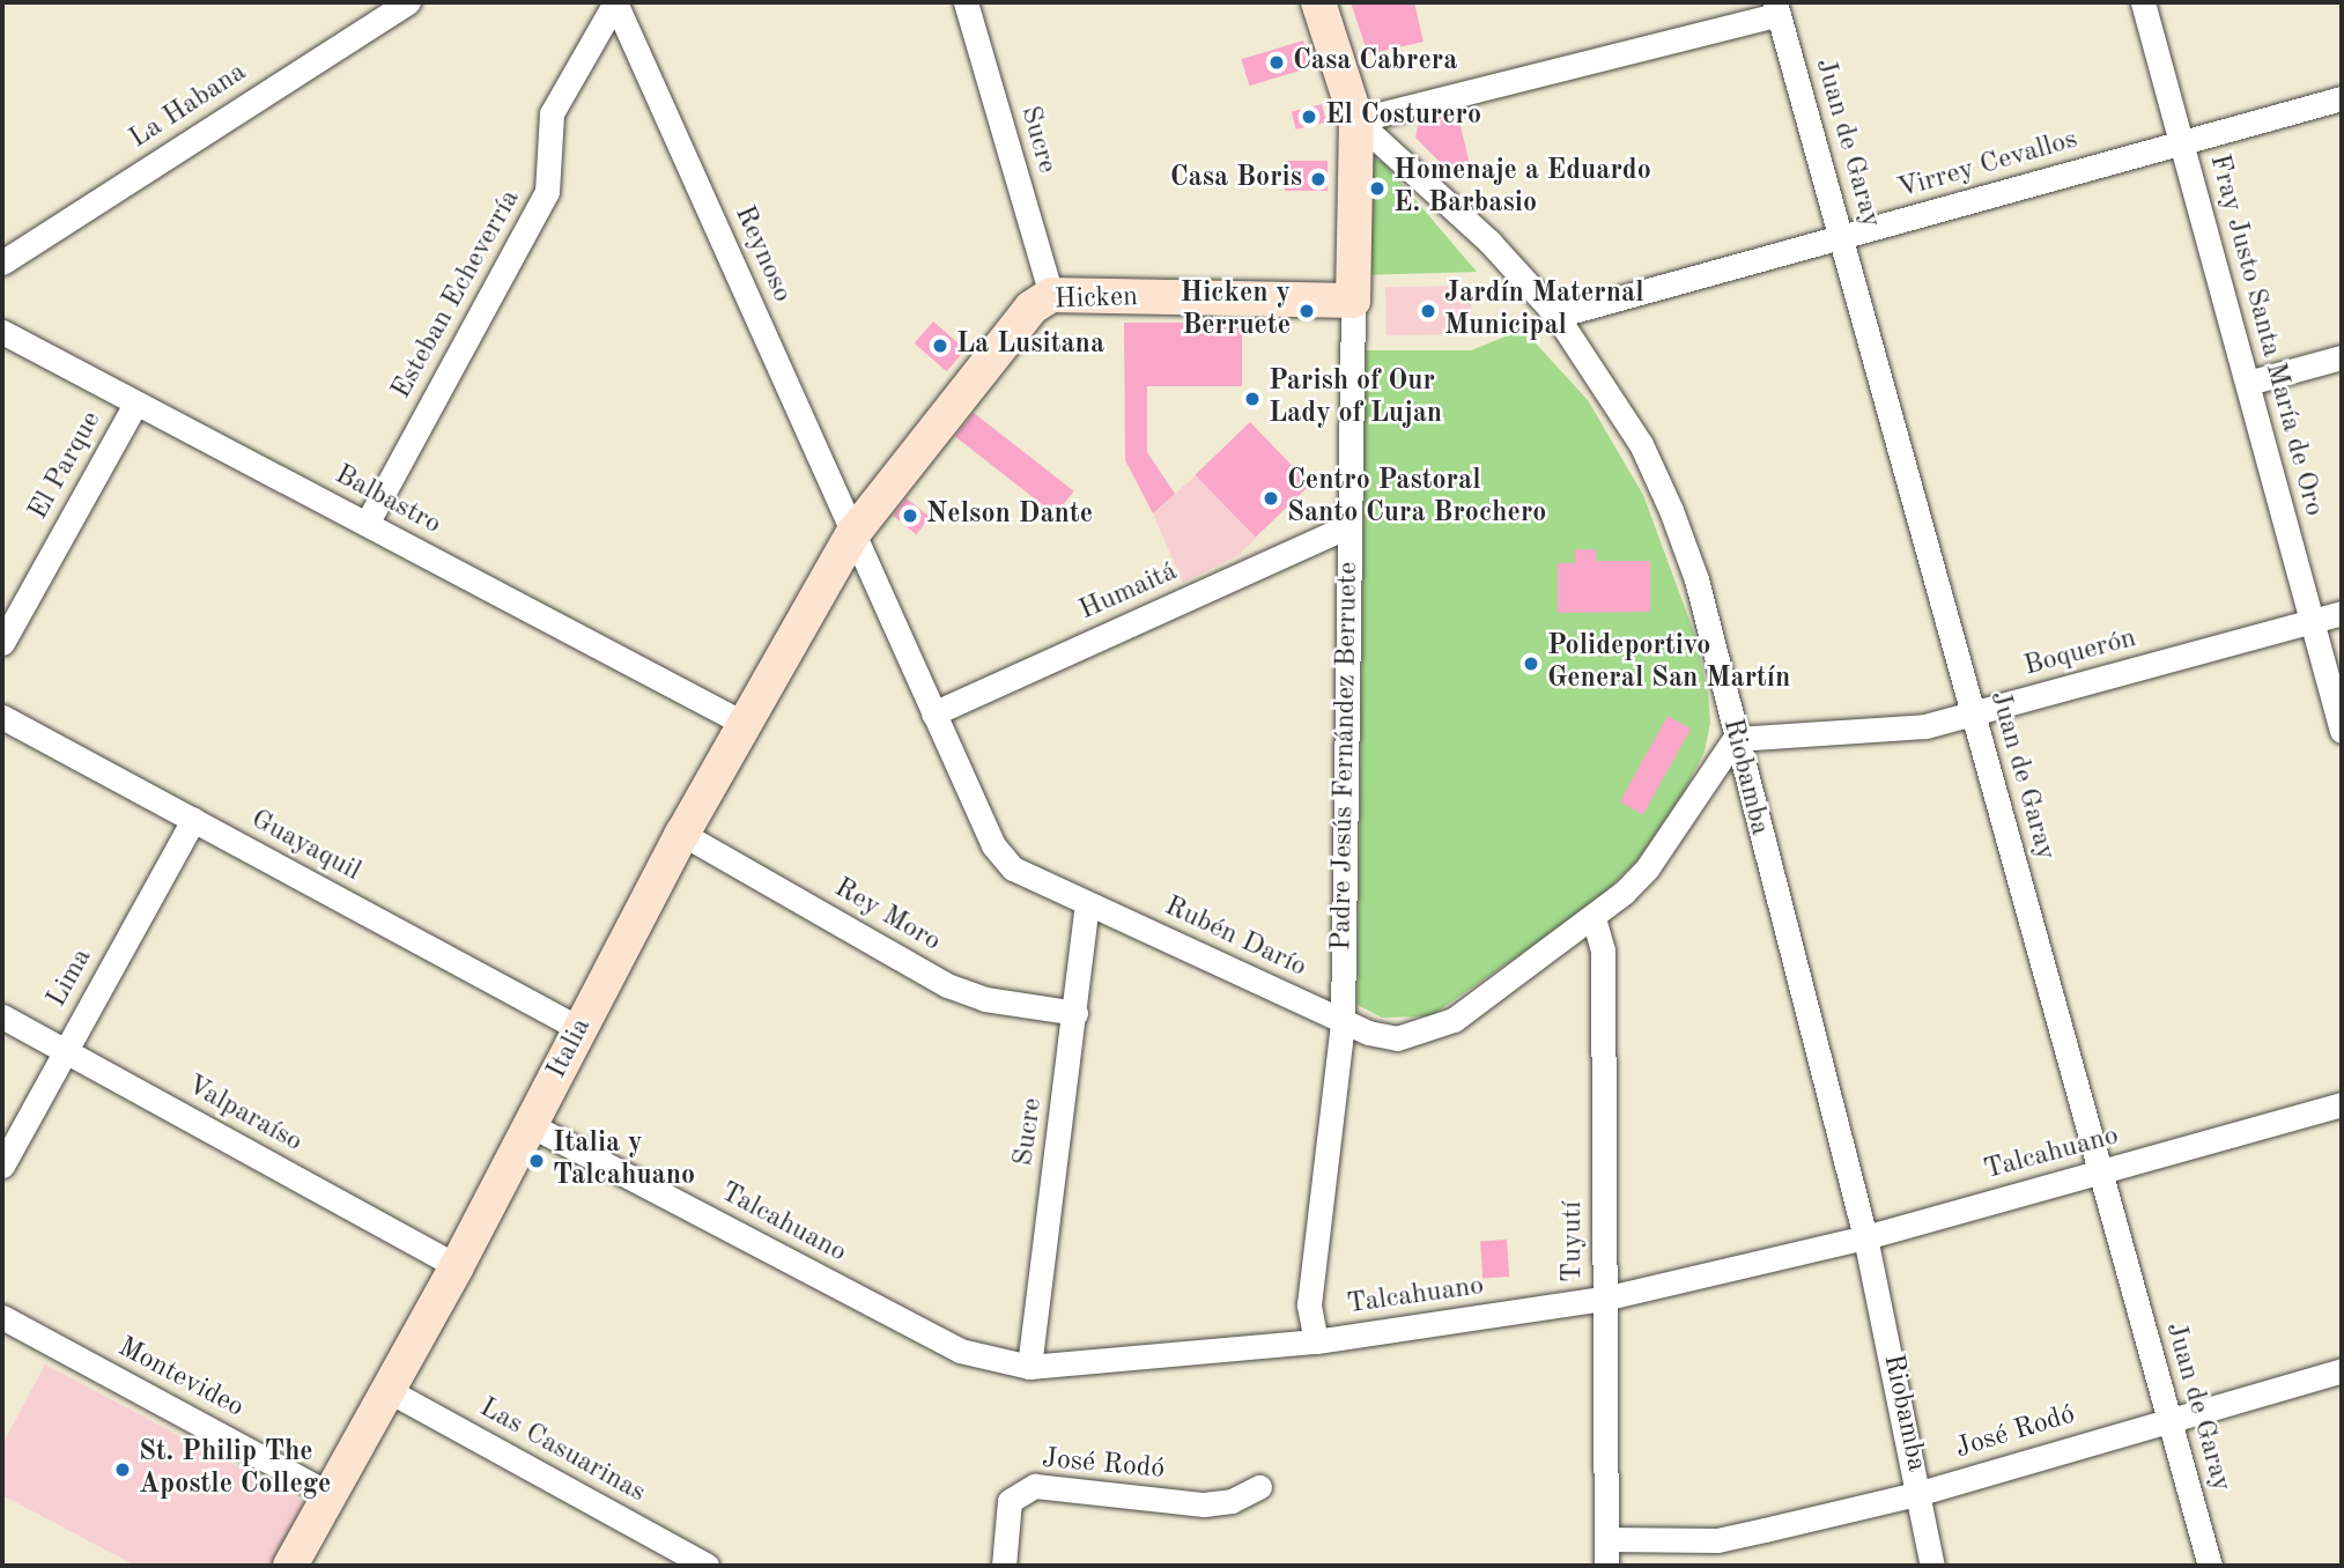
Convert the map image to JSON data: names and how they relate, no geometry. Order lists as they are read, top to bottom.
{
  "streets": {
    "street": [
      "La Habana",
      "Sucre",
      "Juan de Garay",
      "Virrey Cevallos",
      "Reynoso",
      "Esteban Echeverría",
      "Hicken",
      "Fray Justo Santa María de Oro",
      "El Parque",
      "Balbastro",
      "Humaitá",
      "Boquerón",
      "Padre Jesús Fernández Berruete",
      "Riobamba",
      "Guayaquil",
      "Rey Moro",
      "Rubén Darío",
      "Lima",
      "Italia",
      "Valparaíso",
      "Talcahuano",
      "Tuyutí",
      "Montevideo",
      "José Rodó",
      "Las Casuarinas"
    ]
  },
  "crossings": [
    ["Sucre", "Hicken"],
    ["Sucre", "Rey Moro"],
    ["Sucre", "Rubén Darío"],
    ["Sucre", "Talcahuano"],
    ["Juan de Garay", "Virrey Cevallos"],
    ["Juan de Garay", "Boquerón"],
    ["Juan de Garay", "Talcahuano"],
    ["Juan de Garay", "José Rodó"],
    ["Virrey Cevallos", "Fray Justo Santa María de Oro"],
    ["Virrey Cevallos", "Riobamba"],
    ["Reynoso", "Esteban Echeverría"],
    ["Reynoso", "Hicken"],
    ["Reynoso", "Rubén Darío"],
    ["Reynoso", "Italia"],
    ["Esteban Echeverría", "Balbastro"],
    ["Hicken", "Padre Jesús Fernández Berruete"],
    ["Hicken", "Rubén Darío"],
    ["Hicken", "Italia"],
    ["Fray Justo Santa María de Oro", "Boquerón"],
    ["El Parque", "Balbastro"],
    ["Balbastro", "Italia"],
    ["Humaitá", "Padre Jesús Fernández Berruete"],
    ["Humaitá", "Rubén Darío"],
    ["Boquerón", "Riobamba"],
    ["Boquerón", "Rubén Darío"],
    ["Padre Jesús Fernández Berruete", "Riobamba"],
    ["Padre Jesús Fernández Berruete", "Rubén Darío"],
    ["Padre Jesús Fernández Berruete", "Talcahuano"],
    ["Riobamba", "Rubén Darío"],
    ["Riobamba", "Talcahuano"],
    ["Riobamba", "José Rodó"],
    ["Guayaquil", "Lima"],
    ["Guayaquil", "Italia"],
    ["Rey Moro", "Italia"],
    ["Rubén Darío", "Italia"],
    ["Rubén Darío", "Tuyutí"],
    ["Lima", "Valparaíso"],
    ["Italia", "Valparaíso"],
    ["Italia", "Talcahuano"],
    ["Italia", "Montevideo"],
    ["Italia", "Las Casuarinas"],
    ["Talcahuano", "Tuyutí"],
    ["Tuyutí", "José Rodó"]
  ],
  "places": [
    "Casa Cabrera",
    "El Costurero",
    "Casa Boris",
    "Homenaje a Eduardo E. Barbasio",
    "Hicken y Berruete",
    "Jardín Maternal Municipal",
    "La Lusitana",
    "Parish of Our Lady of Lujan",
    "Centro Pastoral Santo Cura Brochero",
    "Nelson Dante",
    "Polideportivo General San Martín",
    "Italia y Talcahuano",
    "St. Philip The Apostle College"
  ]
}
